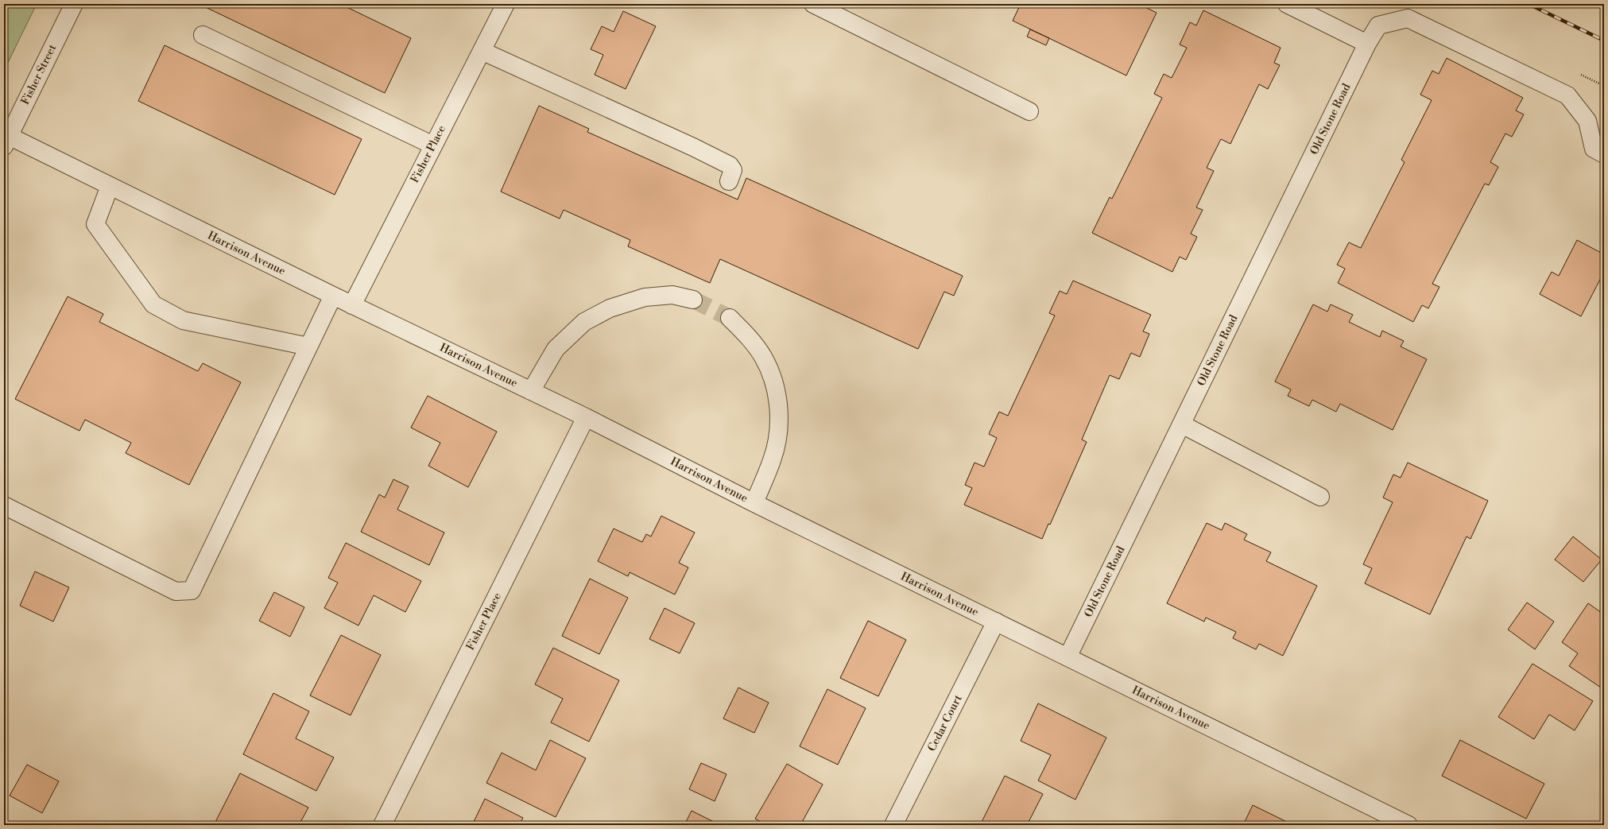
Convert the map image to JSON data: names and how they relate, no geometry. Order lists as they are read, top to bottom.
{
  "streets": {
    "street": [
      "Fisher Street",
      "Old Stone Road",
      "Fisher Place",
      "Harrison Avenue",
      "Cedar Court"
    ]
  },
  "crossings": [
    ["Fisher Street", "Harrison Avenue"],
    ["Old Stone Road", "Harrison Avenue"],
    ["Fisher Place", "Harrison Avenue"],
    ["Harrison Avenue", "Cedar Court"]
  ]
}
